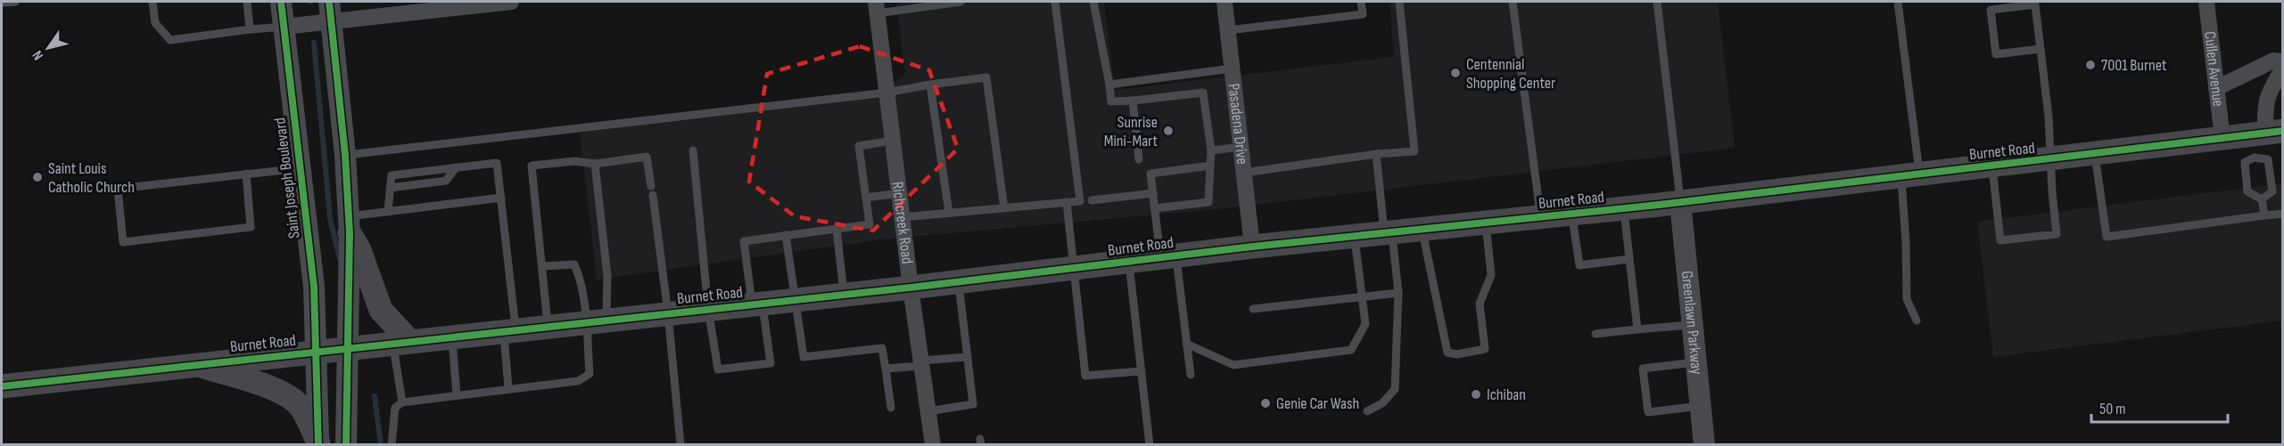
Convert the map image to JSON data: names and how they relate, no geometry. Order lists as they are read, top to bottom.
{
  "streets": {
    "main road": ["Burnet Road"],
    "street": [
      "Cullen Avenue",
      "Pasadena Drive",
      "Saint Joseph Boulevard",
      "Richcreek Road",
      "Greenlawn Parkway"
    ]
  },
  "crossings": [
    ["Cullen Avenue", "Burnet Road"],
    ["Pasadena Drive", "Burnet Road"],
    ["Burnet Road", "Saint Joseph Boulevard"],
    ["Burnet Road", "Richcreek Road"],
    ["Burnet Road", "Greenlawn Parkway"]
  ],
  "places": [
    "7001 Burnet",
    "Centennial Shopping Center",
    "Sunrise Mini-Mart",
    "Saint Louis Catholic Church",
    "Ichiban",
    "Genie Car Wash"
  ],
  "scale_bar": "50 m",
  "north": "bottom left"
}
